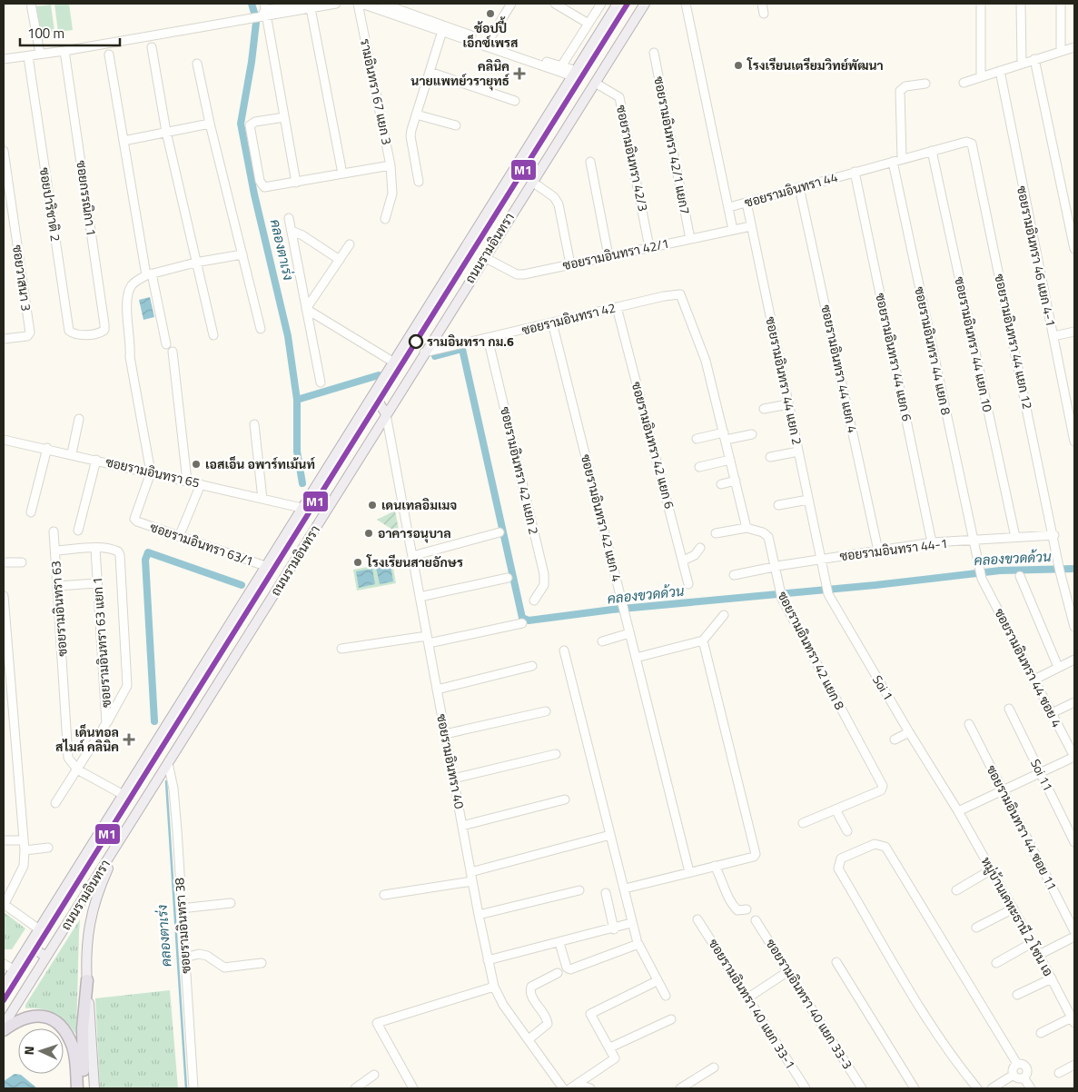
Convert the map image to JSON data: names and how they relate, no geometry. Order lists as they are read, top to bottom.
{
  "streets": {
    "main road": ["ถนนรามอินทรา"],
    "street": [
      "รามอินทรา 67 แยก 3",
      "ซอยรามอินทรา 42/1 แยก7",
      "ซอยรามอินทรา 42/3",
      "ซอยรามอินทรา 44",
      "ซอยกรรณิกา 1",
      "ซอยปาริชาติ 2",
      "ซอยรามอินทรา 42/1",
      "ซอยรามอินทรา 46 แยก 4-1",
      "ซอยวาสนา 3",
      "ซอยรามอินทรา 42",
      "ซอยรามอินทรา 44 แยก 12",
      "ซอยรามอินทรา 44 แยก 10",
      "ซอยรามอินทรา 44 แยก 8",
      "ซอยรามอินทรา 44 แยก 6",
      "ซอยรามอินทรา 44 แยก 4",
      "ซอยรามอินทรา 44 แยก 2",
      "ซอยรามอินทรา 42 แยก 6",
      "ซอยรามอินทรา 42 แยก 2",
      "ซอยรามอินทรา 65",
      "ซอยรามอินทรา 42 แยก 4",
      "ซอยรามอินทรา 63/1",
      "ซอยรามอินทรา 44-1",
      "ซอยรามอินทรา 63",
      "ซอยรามอินทรา 63 แยก 1",
      "ซอยรามอินทรา 42 แยก 8",
      "ซอยรามอินทรา 44 ซอย 4",
      "Soi 1",
      "ซอยรามอินทรา 40",
      "Soi 11",
      "ซอยรามอินทรา 44 ซอย 11",
      "หมู่บ้านเคหะธานี 2 โซน เอ",
      "ซอยรามอินทรา 38",
      "ซอยรามอินทรา 40 แยก 33-1",
      "ซอยรามอินทรา 40 แยก 33-3"
    ]
  },
  "crossings": [
    ["ซอยรามอินทรา 42/1 แยก7", "ซอยรามอินทรา 42/1"],
    ["ซอยรามอินทรา 42/3", "ถนนรามอินทรา"],
    ["ซอยรามอินทรา 42/3", "ซอยรามอินทรา 42/1"],
    ["ซอยรามอินทรา 44", "ซอยรามอินทรา 44 แยก 12"],
    ["ซอยรามอินทรา 44", "ซอยรามอินทรา 44 แยก 10"],
    ["ซอยรามอินทรา 44", "ซอยรามอินทรา 44 แยก 8"],
    ["ซอยรามอินทรา 44", "ซอยรามอินทรา 44 แยก 6"],
    ["ซอยรามอินทรา 44", "ซอยรามอินทรา 44 แยก 4"],
    ["ซอยรามอินทรา 44", "ซอยรามอินทรา 44 แยก 2"],
    ["ซอยกรรณิกา 1", "ซอยปาริชาติ 2"],
    ["ถนนรามอินทรา", "ซอยรามอินทรา 42/1"],
    ["ถนนรามอินทรา", "ซอยรามอินทรา 42"],
    ["ถนนรามอินทรา", "ซอยรามอินทรา 65"],
    ["ถนนรามอินทรา", "ซอยรามอินทรา 63/1"],
    ["ถนนรามอินทรา", "ซอยรามอินทรา 40"],
    ["ถนนรามอินทรา", "ซอยรามอินทรา 38"],
    ["ซอยรามอินทรา 42/1", "ซอยรามอินทรา 44 แยก 2"],
    ["ซอยรามอินทรา 42", "ซอยรามอินทรา 42 แยก 6"],
    ["ซอยรามอินทรา 42", "ซอยรามอินทรา 42 แยก 2"],
    ["ซอยรามอินทรา 42", "ซอยรามอินทรา 42 แยก 4"],
    ["ซอยรามอินทรา 44 แยก 12", "ซอยรามอินทรา 44-1"],
    ["ซอยรามอินทรา 44 แยก 10", "ซอยรามอินทรา 44-1"],
    ["ซอยรามอินทรา 44 แยก 8", "ซอยรามอินทรา 44-1"],
    ["ซอยรามอินทรา 44 แยก 8", "ซอยรามอินทรา 44 ซอย 4"],
    ["ซอยรามอินทรา 44 แยก 6", "ซอยรามอินทรา 44-1"],
    ["ซอยรามอินทรา 44 แยก 4", "ซอยรามอินทรา 44-1"],
    ["ซอยรามอินทรา 44 แยก 2", "ซอยรามอินทรา 44-1"],
    ["ซอยรามอินทรา 44 แยก 2", "Soi 1"],
    ["ซอยรามอินทรา 65", "ซอยรามอินทรา 63/1"],
    ["ซอยรามอินทรา 44-1", "ซอยรามอินทรา 42 แยก 8"],
    ["ซอยรามอินทรา 44-1", "Soi 1"],
    ["ซอยรามอินทรา 63", "ซอยรามอินทรา 63 แยก 1"],
    ["Soi 1", "หมู่บ้านเคหะธานี 2 โซน เอ"]
  ],
  "water": ["คลองตาเร่ง", "คลองขวดด้วน"],
  "places": {
    "other": [
      "ช้อปปี้ เอ็กซ์เพรส",
      "โรงเรียนเตรียมวิทย์พัฒนา",
      "รามอินทรา กม.6",
      "เอสเอ็น อพาร์ทเม้นท์",
      "เดนเทลอิมเมจ",
      "อาคารอนุบาล",
      "โรงเรียนสายอักษร"
    ],
    "health": ["คลินิค นายแพทย์วรายุทธ์", "เด็นทอล สไมล์ คลินิค"]
  },
  "lines": ["transit line M1"],
  "scale_bar": "100 m",
  "north": "left"
}
